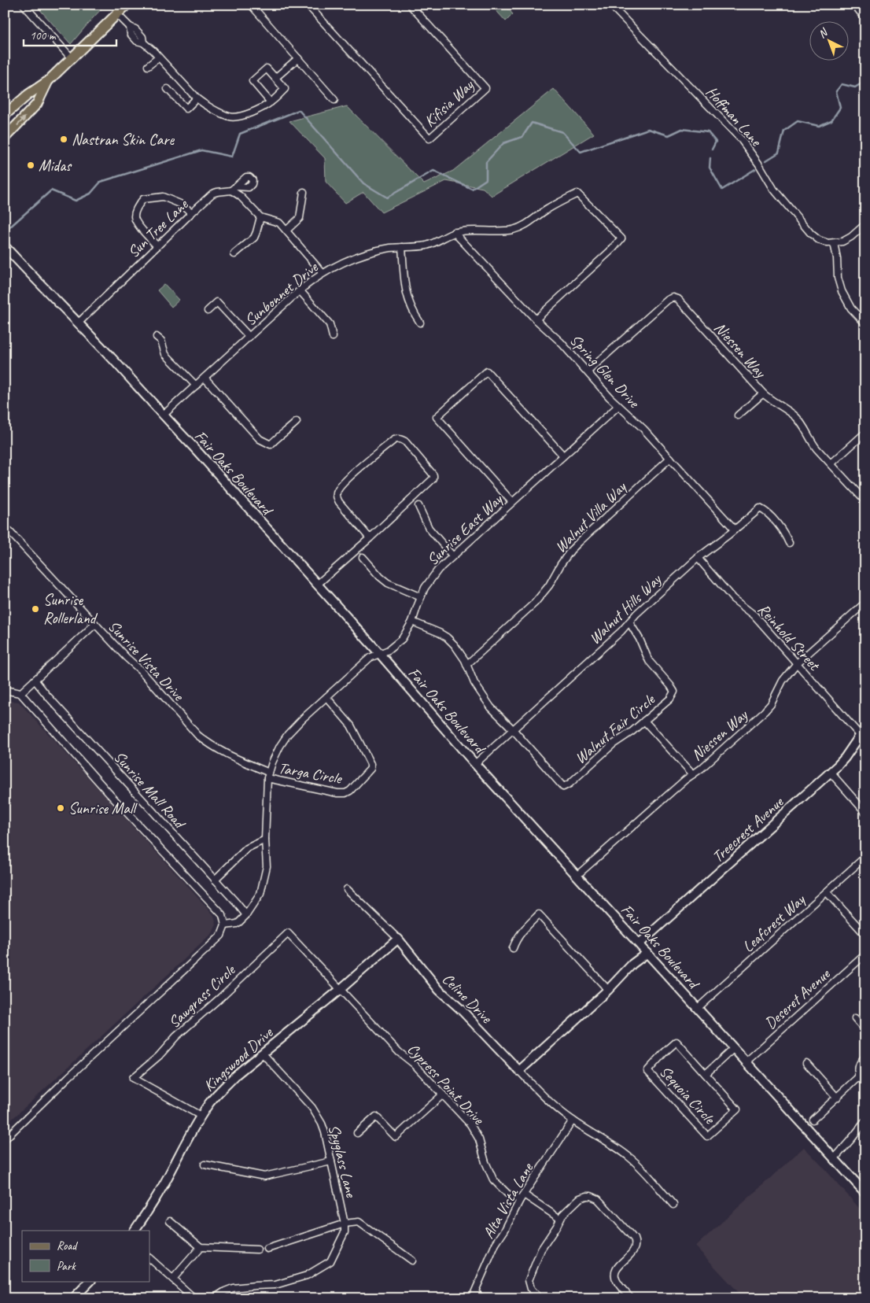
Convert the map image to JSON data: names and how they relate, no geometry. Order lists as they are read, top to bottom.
{
  "streets": {
    "main road": [
      "Fair Oaks Boulevard",
      "Treecrest Avenue",
      "Celine Drive",
      "Kingswood Drive"
    ],
    "street": [
      "Kifisia Way",
      "Hoffman Lane",
      "Sun Tree Lane",
      "Sunbonnet Drive",
      "Niessen Way",
      "Spring Glen Drive",
      "Walnut Villa Way",
      "Sunrise East Way",
      "Walnut Hills Way",
      "Reinhold Street",
      "Sunrise Vista Drive",
      "Walnut Fair Circle",
      "Targa Circle",
      "Sunrise Mall Road",
      "Leafcrest Way",
      "Sawgrass Circle",
      "Deseret Avenue",
      "Cypress Point Drive",
      "Sequoia Circle",
      "Spyglass Lane",
      "Alta Vista Lane"
    ]
  },
  "crossings": [
    ["Sun Tree Lane", "Sunbonnet Drive"],
    ["Sun Tree Lane", "Fair Oaks Boulevard"],
    ["Sunbonnet Drive", "Spring Glen Drive"],
    ["Sunbonnet Drive", "Fair Oaks Boulevard"],
    ["Niessen Way", "Spring Glen Drive"],
    ["Niessen Way", "Fair Oaks Boulevard"],
    ["Niessen Way", "Reinhold Street"],
    ["Spring Glen Drive", "Walnut Villa Way"],
    ["Spring Glen Drive", "Sunrise East Way"],
    ["Spring Glen Drive", "Walnut Hills Way"],
    ["Fair Oaks Boulevard", "Sunrise East Way"],
    ["Fair Oaks Boulevard", "Walnut Hills Way"],
    ["Fair Oaks Boulevard", "Treecrest Avenue"],
    ["Fair Oaks Boulevard", "Leafcrest Way"],
    ["Fair Oaks Boulevard", "Deseret Avenue"],
    ["Fair Oaks Boulevard", "Sequoia Circle"],
    ["Sunrise East Way", "Sunrise Vista Drive"],
    ["Sunrise East Way", "Targa Circle"],
    ["Sunrise East Way", "Sunrise Mall Road"],
    ["Walnut Hills Way", "Reinhold Street"],
    ["Walnut Hills Way", "Walnut Fair Circle"],
    ["Reinhold Street", "Treecrest Avenue"],
    ["Sunrise Vista Drive", "Targa Circle"],
    ["Sawgrass Circle", "Kingswood Drive"],
    ["Sawgrass Circle", "Cypress Point Drive"],
    ["Celine Drive", "Kingswood Drive"],
    ["Celine Drive", "Alta Vista Lane"],
    ["Kingswood Drive", "Cypress Point Drive"],
    ["Kingswood Drive", "Spyglass Lane"],
    ["Cypress Point Drive", "Alta Vista Lane"]
  ],
  "places": [
    "Nastran Skin Care",
    "Midas",
    "Sunrise Rollerland",
    "Sunrise Mall"
  ],
  "legend": ["Road", "Park"],
  "scale_bar": "100 m",
  "north": "top left"
}
